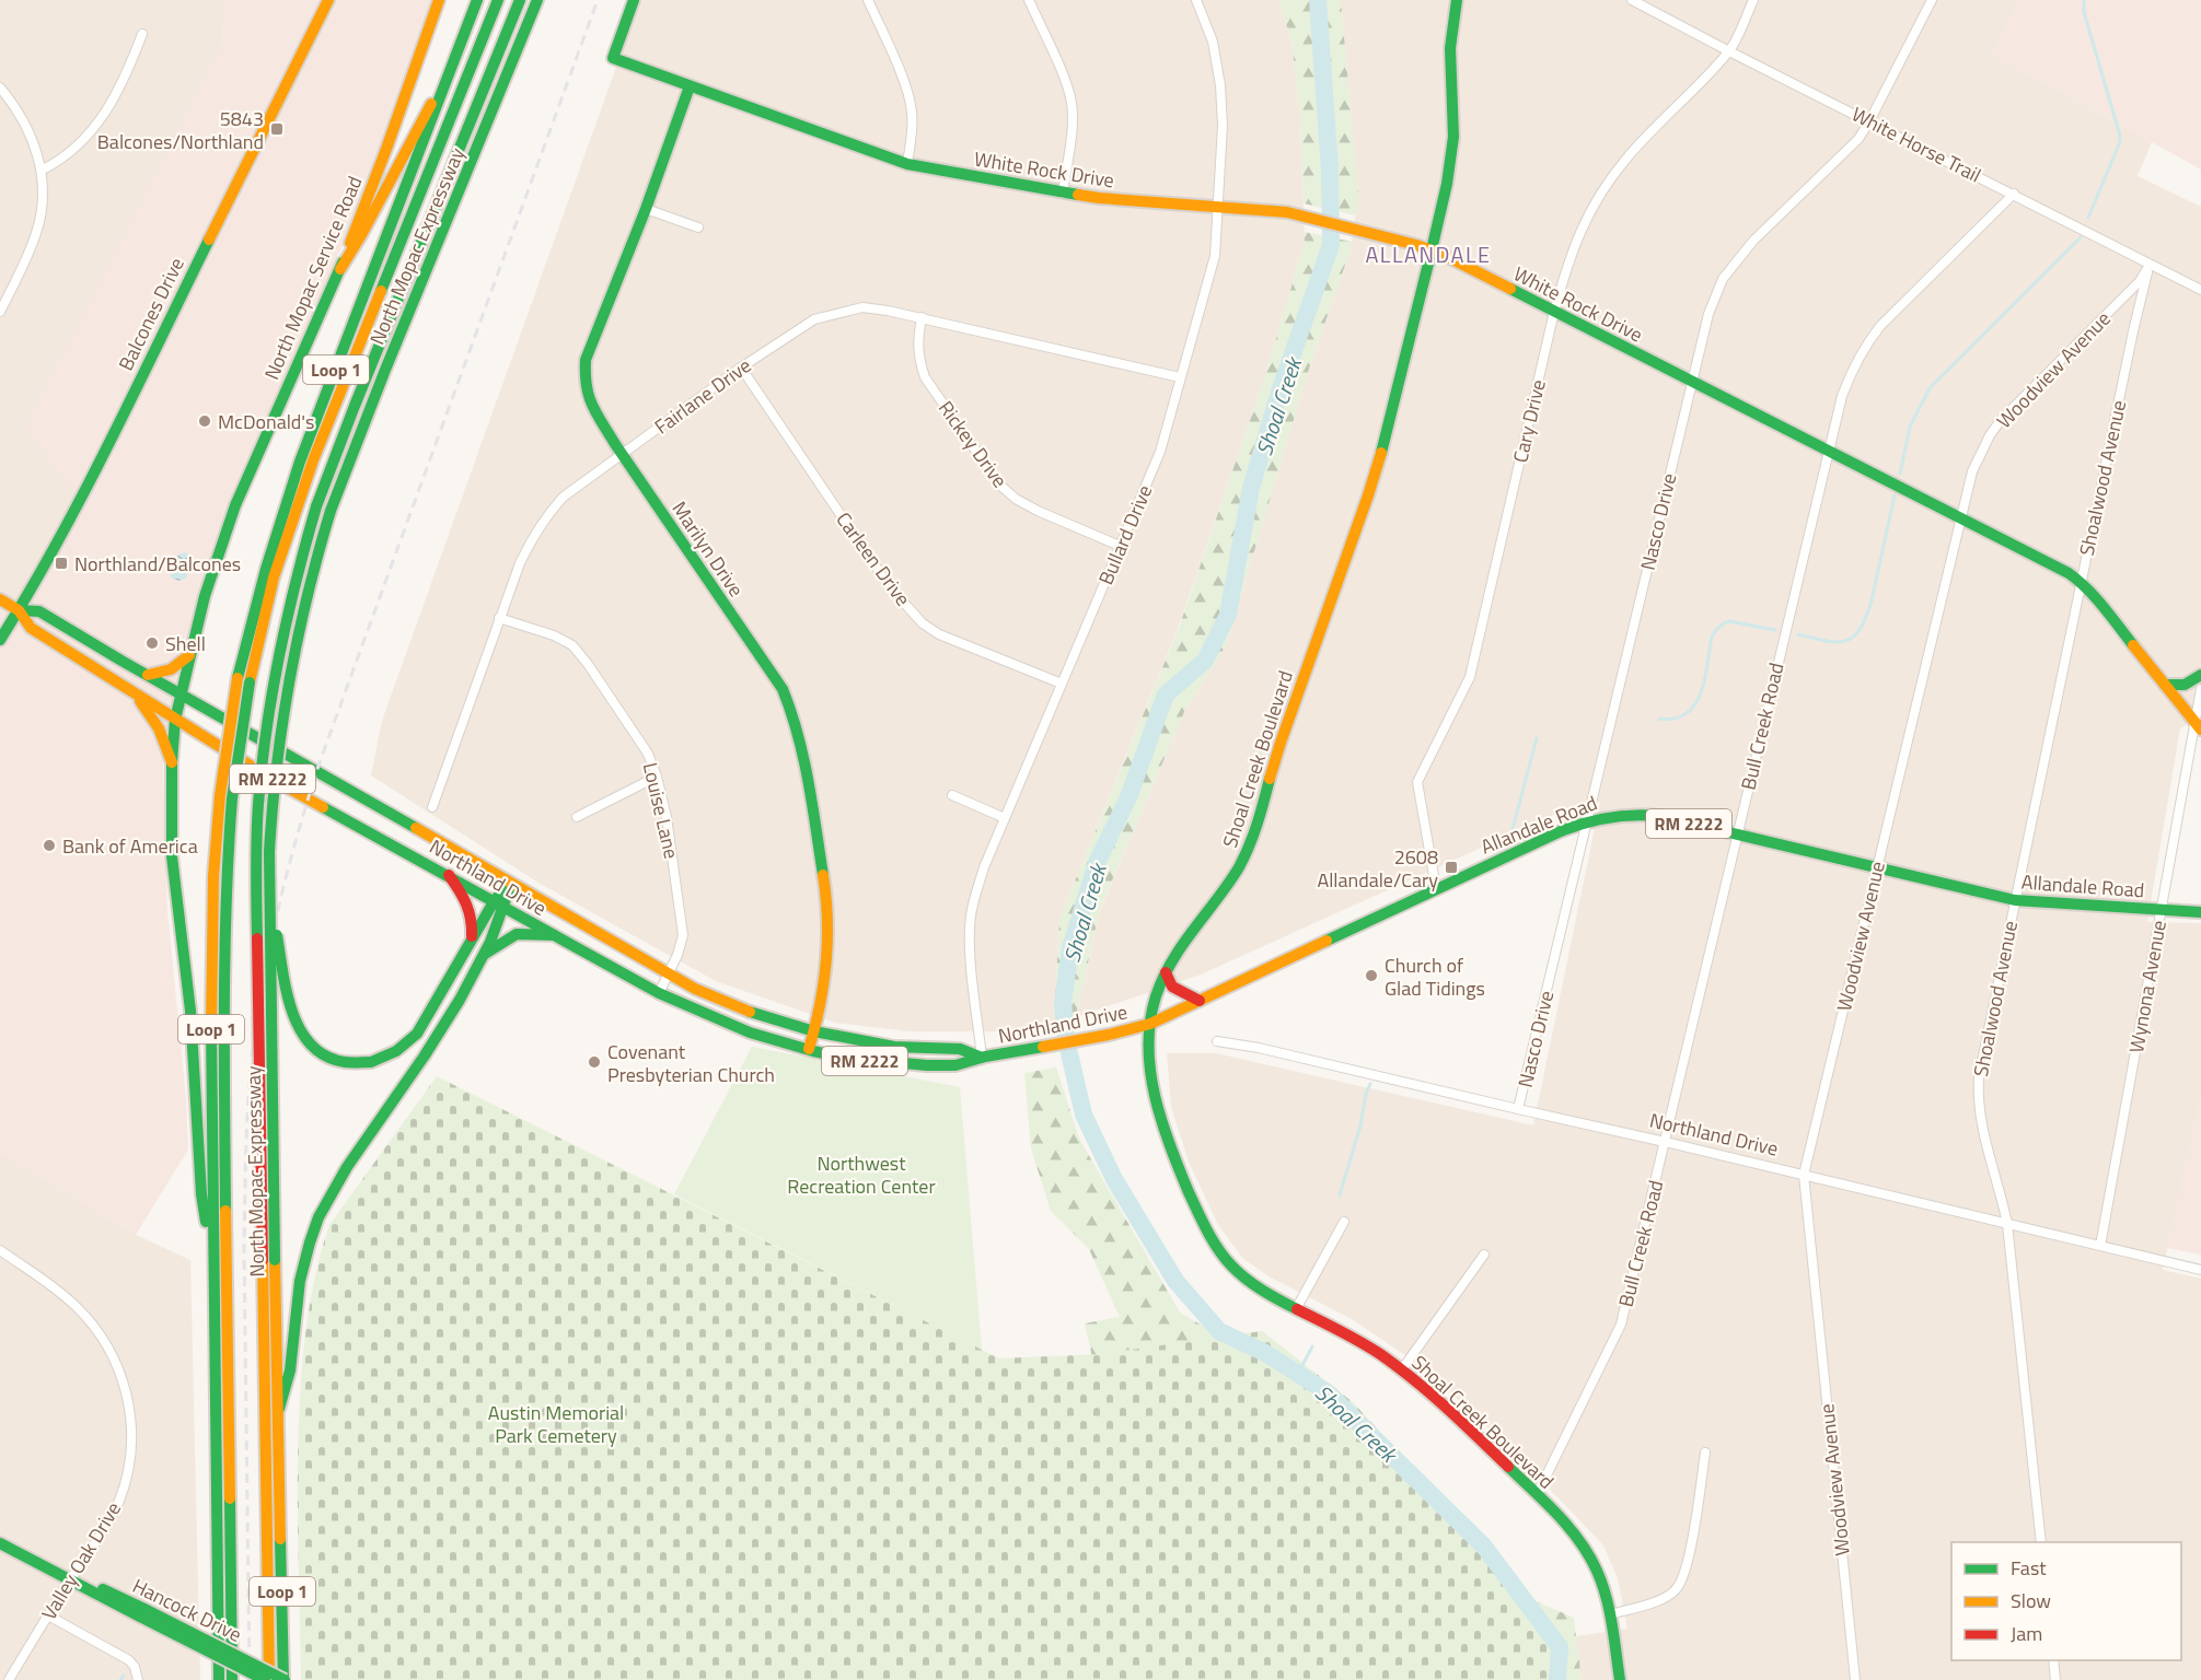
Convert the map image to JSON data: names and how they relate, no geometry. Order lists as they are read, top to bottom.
{
  "streets": {
    "main road": [
      "White Rock Drive",
      "North Mopac Expressway",
      "North Mopac Service Road",
      "Balcones Drive",
      "Loop 1",
      "Marilyn Drive",
      "Shoal Creek Boulevard",
      "RM 2222",
      "Allandale Road",
      "Northland Drive",
      "Hancock Drive"
    ],
    "street": [
      "White Horse Trail",
      "Woodview Avenue",
      "Fairlane Drive",
      "Cary Drive",
      "Rickey Drive",
      "Shoalwood Avenue",
      "Nasco Drive",
      "Bullard Drive",
      "Carleen Drive",
      "Bull Creek Road",
      "Louise Lane",
      "Wynona Avenue",
      "Valley Oak Drive"
    ]
  },
  "crossings": [
    ["White Horse Trail", "Woodview Avenue"],
    ["White Horse Trail", "Cary Drive"],
    ["White Horse Trail", "Shoalwood Avenue"],
    ["White Horse Trail", "Nasco Drive"],
    ["White Horse Trail", "Bull Creek Road"],
    ["White Rock Drive", "Woodview Avenue"],
    ["White Rock Drive", "Cary Drive"],
    ["White Rock Drive", "Shoalwood Avenue"],
    ["White Rock Drive", "Nasco Drive"],
    ["White Rock Drive", "Bullard Drive"],
    ["White Rock Drive", "Marilyn Drive"],
    ["White Rock Drive", "Bull Creek Road"],
    ["White Rock Drive", "Shoal Creek Boulevard"],
    ["White Rock Drive", "Wynona Avenue"],
    ["North Mopac Expressway", "Hancock Drive"],
    ["North Mopac Service Road", "Northland Drive"],
    ["Balcones Drive", "Northland Drive"],
    ["Woodview Avenue", "Shoalwood Avenue"],
    ["Woodview Avenue", "Allandale Road"],
    ["Woodview Avenue", "Northland Drive"],
    ["Fairlane Drive", "Rickey Drive"],
    ["Fairlane Drive", "Bullard Drive"],
    ["Fairlane Drive", "Marilyn Drive"],
    ["Fairlane Drive", "Carleen Drive"],
    ["Fairlane Drive", "Louise Lane"],
    ["Cary Drive", "Allandale Road"],
    ["Rickey Drive", "Bullard Drive"],
    ["Shoalwood Avenue", "Allandale Road"],
    ["Shoalwood Avenue", "Northland Drive"],
    ["Nasco Drive", "Allandale Road"],
    ["Nasco Drive", "Northland Drive"],
    ["Bullard Drive", "Carleen Drive"],
    ["Bullard Drive", "Northland Drive"],
    ["Marilyn Drive", "Northland Drive"],
    ["Bull Creek Road", "Shoal Creek Boulevard"],
    ["Bull Creek Road", "Allandale Road"],
    ["Bull Creek Road", "Northland Drive"],
    ["Shoal Creek Boulevard", "Allandale Road"],
    ["Shoal Creek Boulevard", "Northland Drive"],
    ["Louise Lane", "Northland Drive"],
    ["Allandale Road", "Northland Drive"],
    ["Allandale Road", "Wynona Avenue"],
    ["Northland Drive", "Wynona Avenue"],
    ["Valley Oak Drive", "Hancock Drive"]
  ],
  "districts": ["ALLANDALE"],
  "water": ["Shoal Creek"],
  "parks": ["Northwest Recreation Center", "Austin Memorial Park Cemetery"],
  "places": {
    "transit": ["5843 Balcones/Northland", "Northland/Balcones", "2608 Allandale/Cary"],
    "other": [
      "McDonald's",
      "Shell",
      "Bank of America",
      "Church of Glad Tidings",
      "Covenant Presbyterian Church"
    ]
  },
  "legend": ["Fast", "Slow", "Jam"]
}
